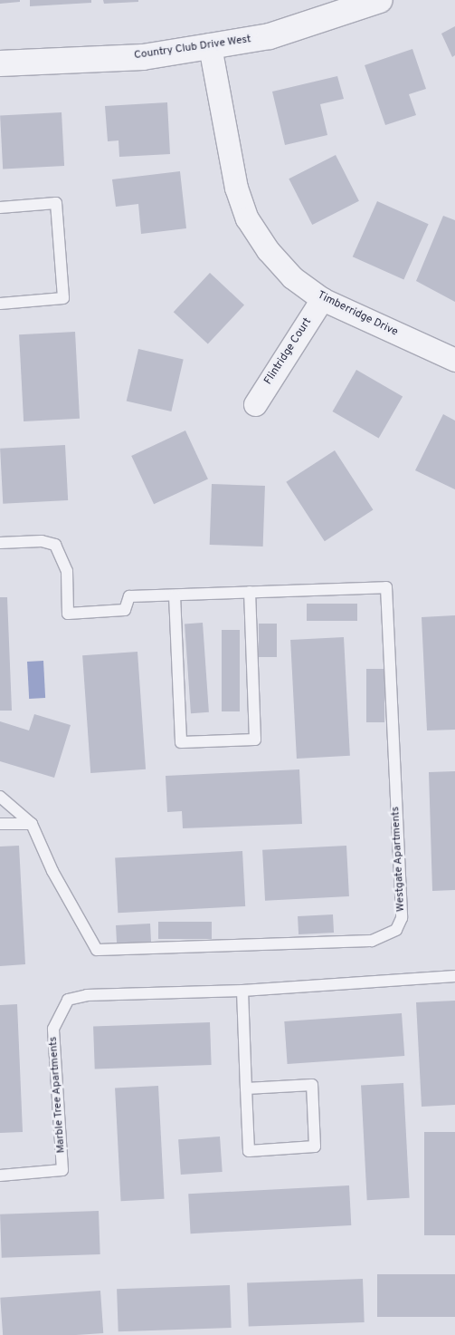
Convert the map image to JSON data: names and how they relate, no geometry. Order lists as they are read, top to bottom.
{
  "streets": {
    "street": ["Country Club Drive West", "Timberridge Drive", "Flintridge Court"],
    "lane": ["Westgate Apartments", "Marble Tree Apartments"]
  },
  "crossings": [
    ["Country Club Drive West", "Timberridge Drive"],
    ["Timberridge Drive", "Flintridge Court"]
  ]
}
